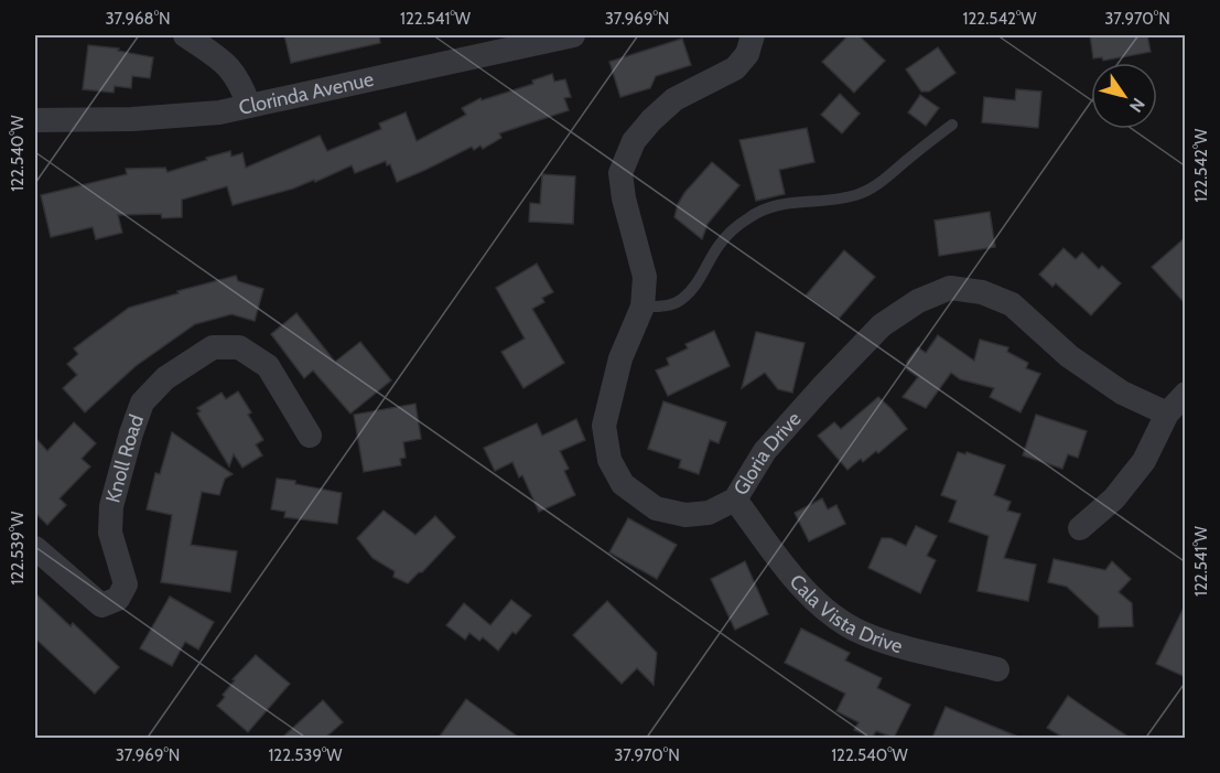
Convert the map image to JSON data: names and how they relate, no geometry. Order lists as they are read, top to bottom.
{
  "streets": {
    "street": [
      "Clorinda Avenue",
      "Gloria Drive",
      "Knoll Road",
      "Cala Vista Drive"
    ]
  },
  "crossings": [
    ["Gloria Drive", "Cala Vista Drive"]
  ],
  "north": "bottom right",
  "coordinates": [
    "37.968°N",
    "122.541°W",
    "37.969°N",
    "122.542°W",
    "37.970°N",
    "122.540°W",
    "122.539°W"
  ]
}
